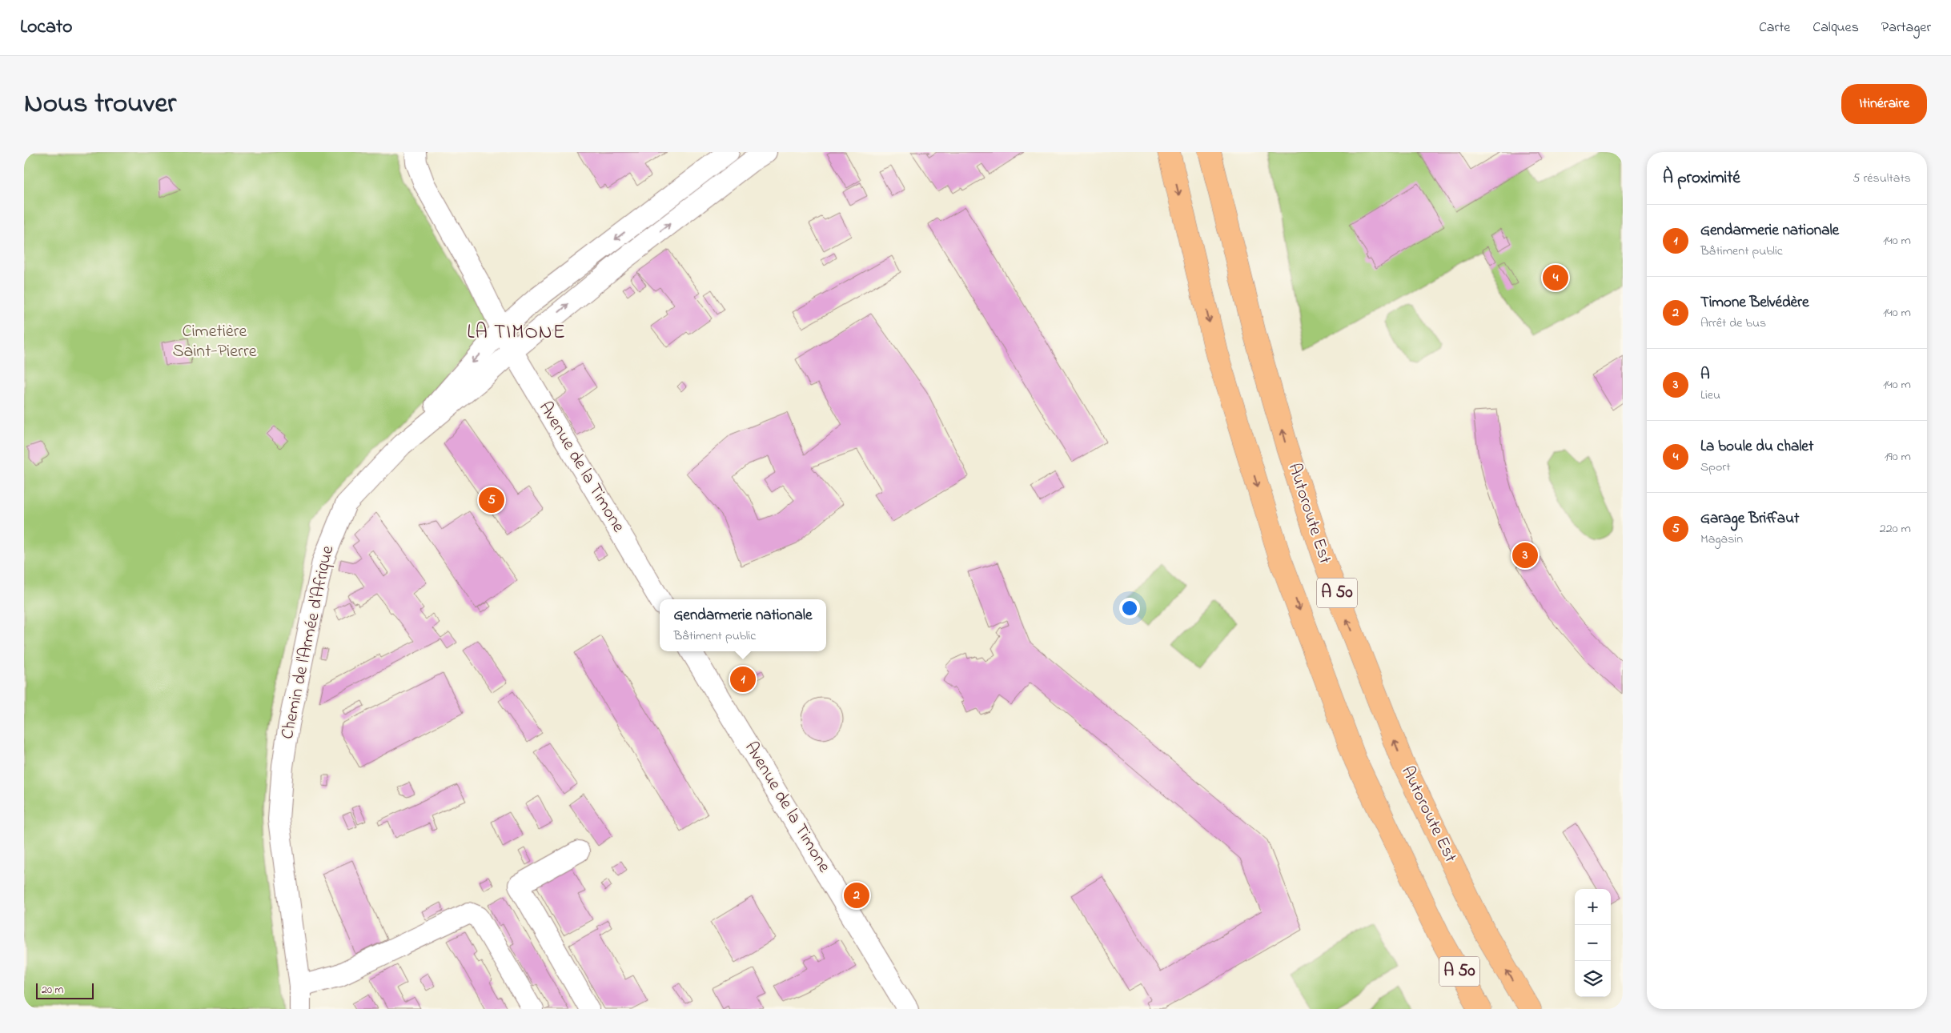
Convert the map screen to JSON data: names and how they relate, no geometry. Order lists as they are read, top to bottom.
{
  "streets": {
    "highway": ["Autoroute Est", "A 50"],
    "street": ["Avenue de la Timone", "Chemin de l'Armée d'Afrique"]
  },
  "crossings": [
    ["Avenue de la Timone", "Chemin de l'Armée d'Afrique"]
  ],
  "districts": ["LA TIMONE"],
  "parks": ["Cimetière Saint-Pierre"],
  "scale_bar": "20 m",
  "page": {
    "header": "Locato",
    "nav": ["Carte", "Calques", "Partager"],
    "title": "Nous trouver",
    "buttons": "Itinéraire",
    "heading": ["À proximité", "5 résultats"],
    "list": [
      {
        "mark": "1",
        "name": "Gendarmerie nationale",
        "note": "Bâtiment public",
        "value": "140 m"
      },
      {
        "mark": "2",
        "name": "Timone Belvédère",
        "note": "Arrêt de bus",
        "value": "140 m"
      },
      {
        "mark": "3",
        "name": "A",
        "note": "Lieu",
        "value": "140 m"
      },
      {
        "mark": "4",
        "name": "La boule du chalet",
        "note": "Sport",
        "value": "190 m"
      },
      {
        "mark": "5",
        "name": "Garage Briffaut",
        "note": "Magasin",
        "value": "220 m"
      }
    ],
    "pins": [
      "4",
      "5",
      "3",
      "1",
      "2"
    ],
    "popup": ["Gendarmerie nationale", "Bâtiment public"],
    "map_buttons": ["+", "−"],
    "scale": "20 m"
  }
}
